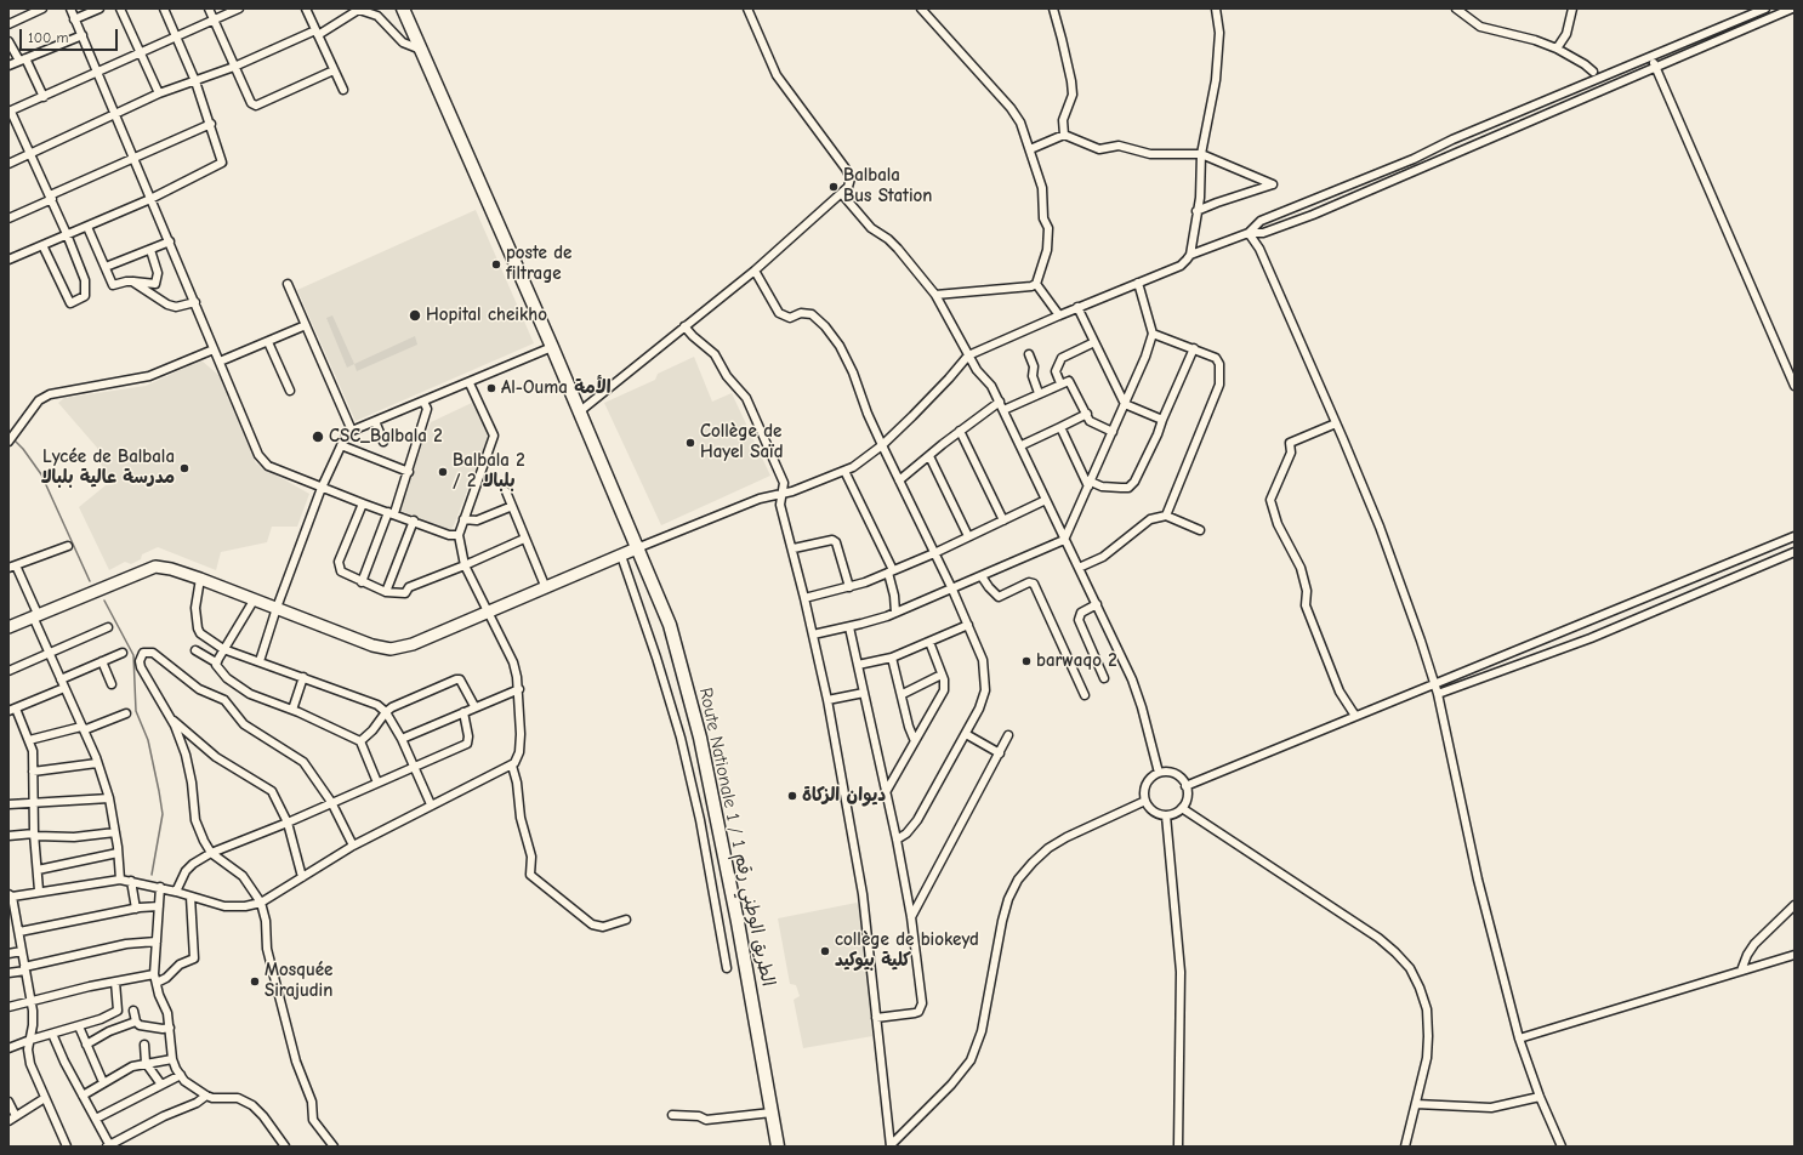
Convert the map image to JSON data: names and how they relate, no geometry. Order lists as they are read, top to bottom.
{
  "streets": {
    "main road": ["Route Nationale 1 / الطريق الوطني رقم 1"]
  },
  "places": [
    "Balbala Bus Station",
    "poste de filtrage",
    "Hopital cheikho",
    "Al-Ouma الأمة",
    "CSC_Balbala 2",
    "Collège de Hayel Saïd",
    "Lycée de Balbala مدرسة عالية بلبالا",
    "Balbala 2 / بلبالا 2",
    "barwaqo 2",
    "ديوان الزكاة",
    "collège de biokeyd كلية بيوكيد",
    "Mosquée Sirajudin"
  ],
  "scale_bar": "100 m"
}
